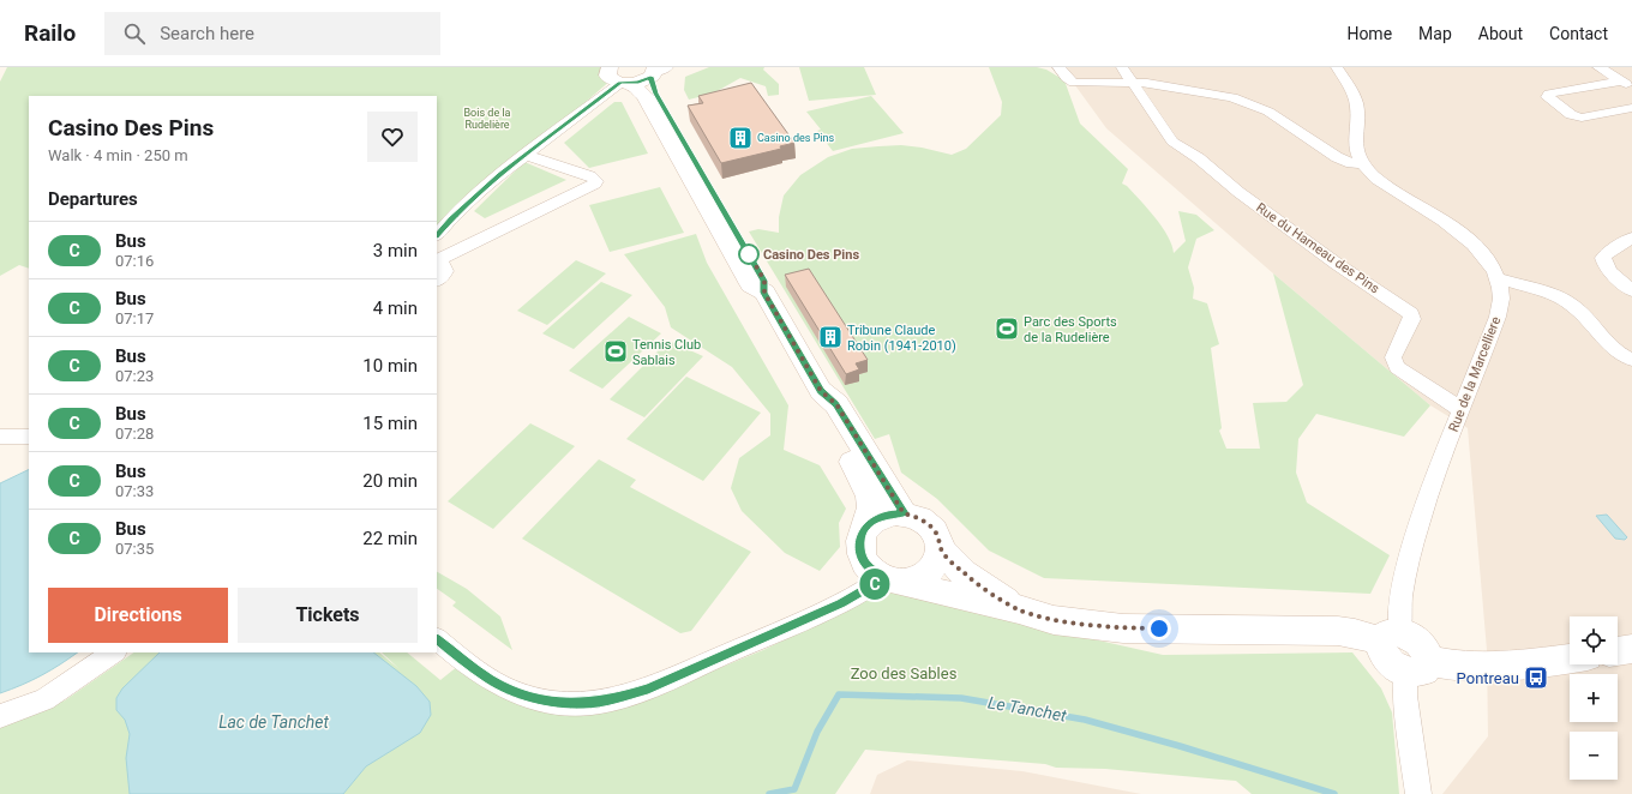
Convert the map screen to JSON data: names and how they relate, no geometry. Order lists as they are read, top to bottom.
{
  "streets": {
    "street": ["Rue du Hameau des Pins", "Rue de la Marcelliere"]
  },
  "crossings": [
    ["Rue du Hameau des Pins", "Rue de la Marcelliere"]
  ],
  "water": ["Le Tanchet", "Lac de Tanchet"],
  "parks": ["Bois de la Rudelière", "Zoo des Sables"],
  "places": {
    "building": ["Casino des Pins", "Tribune Claude Robin (1941-2010)"],
    "other": ["Casino Des Pins"],
    "sports": ["Parc des Sports de la Rudelière", "Tennis Club Sablais"],
    "bus stop": ["Pontreau"]
  },
  "lines": ["bus line C"],
  "page": {
    "header": "Railo",
    "search": "Search here",
    "nav": [
      "Home",
      "Map",
      "About",
      "Contact"
    ],
    "on_map": "C",
    "heading": [
      ["Casino Des Pins", "Walk · 4 min · 250 m"],
      "Departures"
    ],
    "list": [
      {
        "mark": "C",
        "name": "Bus",
        "note": "07:16",
        "value": "3 min"
      },
      {
        "mark": "C",
        "name": "Bus",
        "note": "07:17",
        "value": "4 min"
      },
      {
        "mark": "C",
        "name": "Bus",
        "note": "07:23",
        "value": "10 min"
      },
      {
        "mark": "C",
        "name": "Bus",
        "note": "07:28",
        "value": "15 min"
      },
      {
        "mark": "C",
        "name": "Bus",
        "note": "07:33",
        "value": "20 min"
      },
      {
        "mark": "C",
        "name": "Bus",
        "note": "07:35",
        "value": "22 min"
      }
    ],
    "buttons": ["Directions", "Tickets"],
    "map_buttons": ["+", "−"]
  }
}
